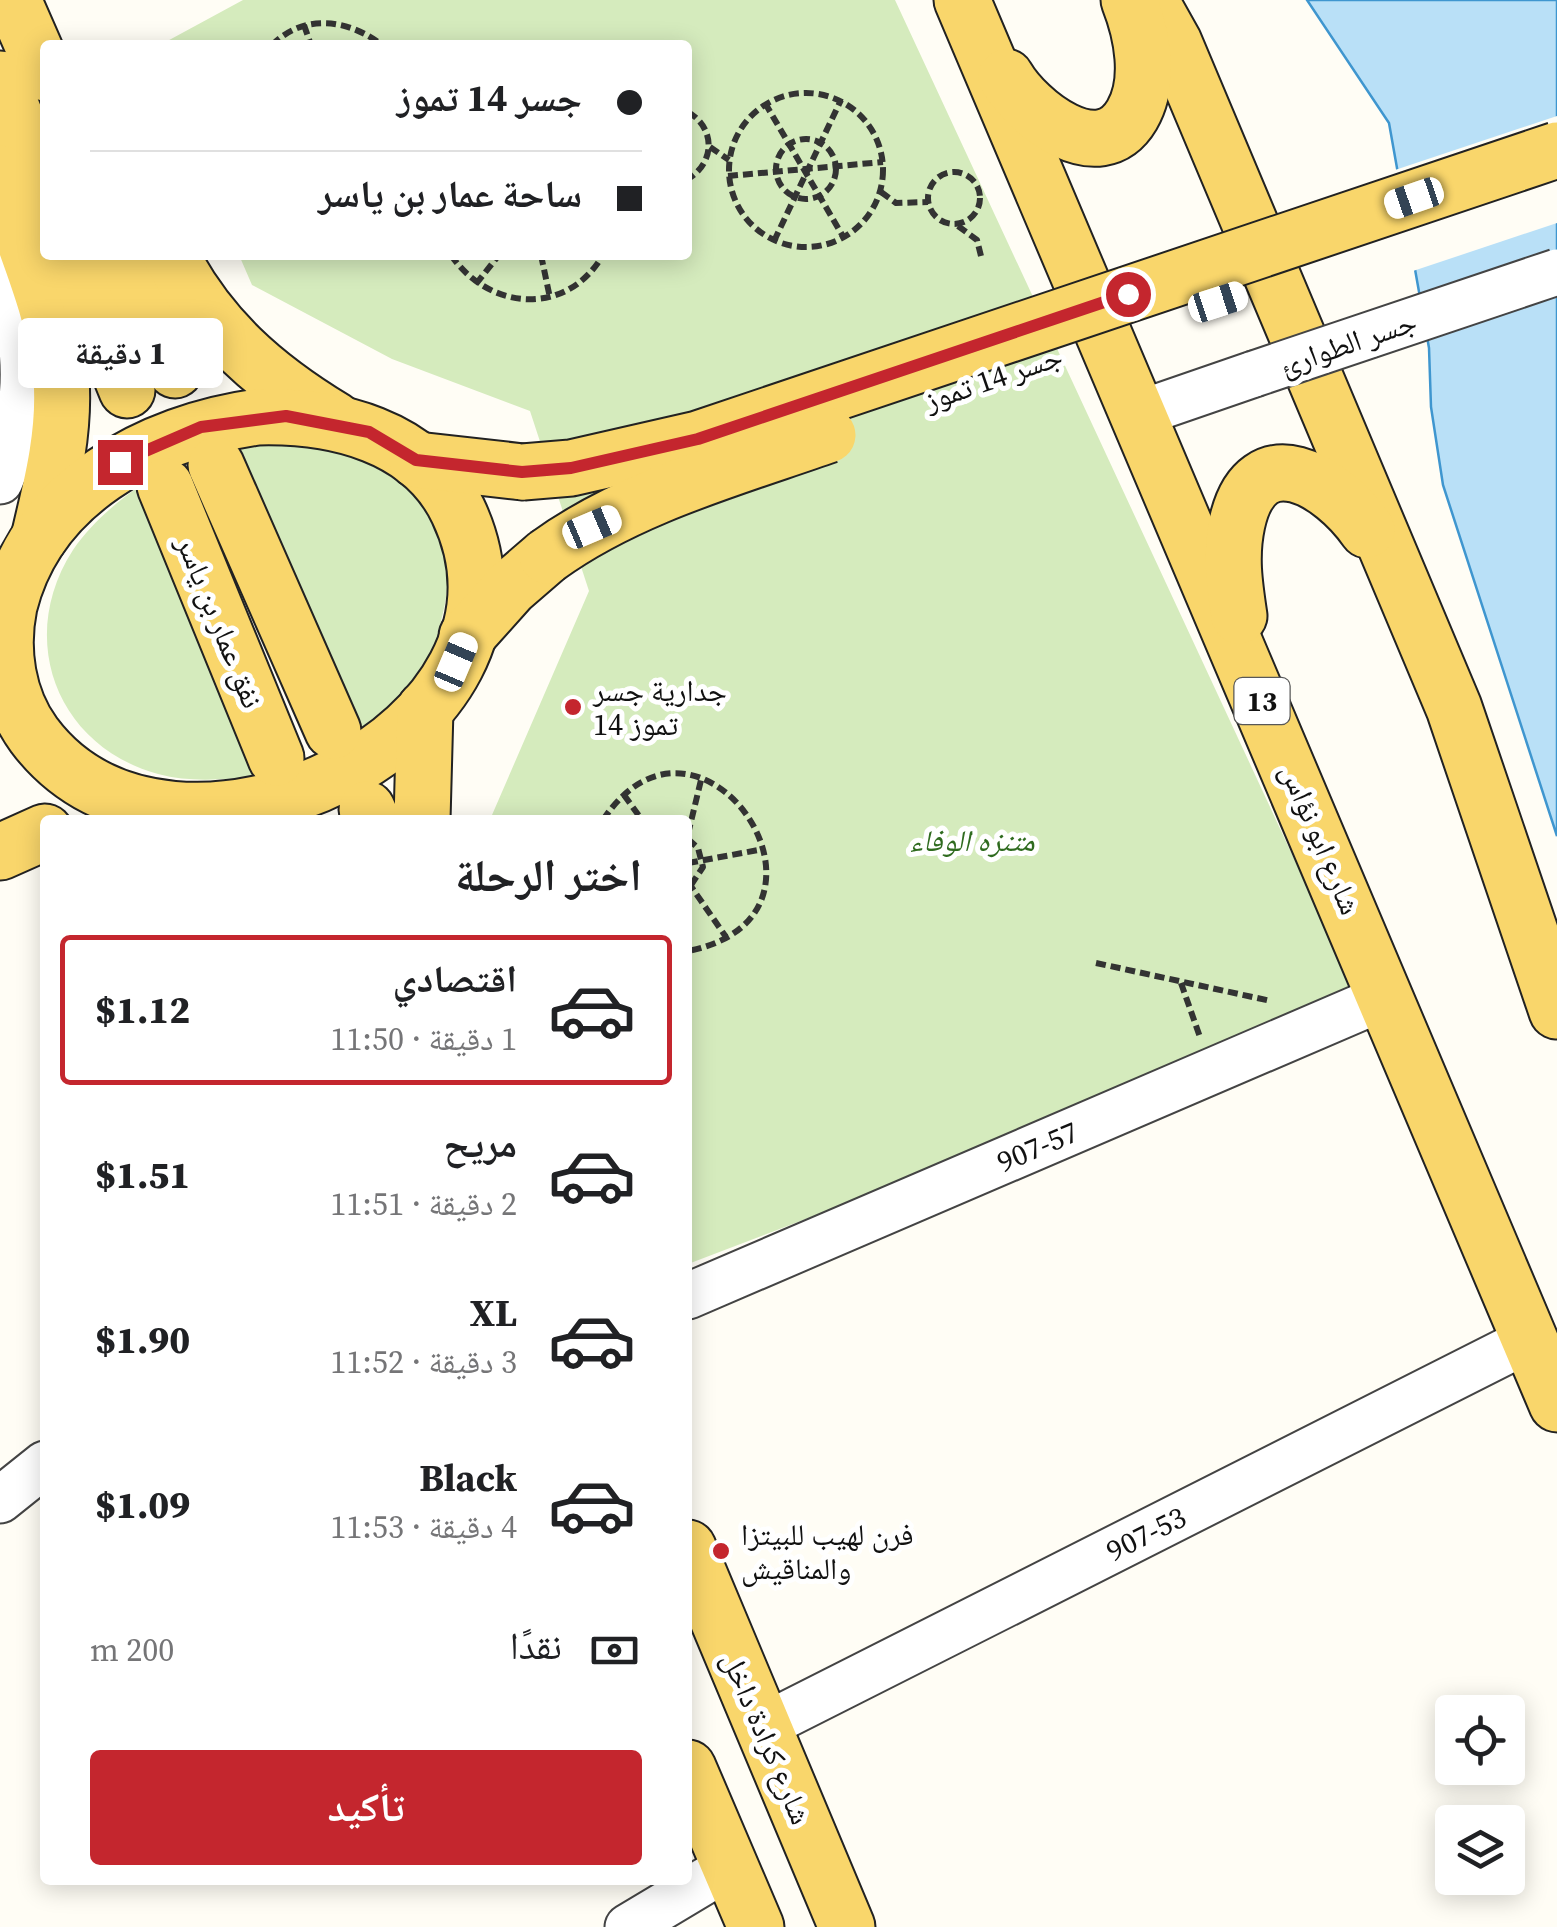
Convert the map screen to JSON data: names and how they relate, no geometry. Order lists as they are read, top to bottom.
{
  "streets": {
    "main road": [
      "جسر 14 تموز",
      "نفق عمار بن ياسر",
      "13",
      "شارع ابو نؤاس",
      "شارع كرادة داخل"
    ],
    "street": ["جسر الطوارئ", "907-57", "907-53"]
  },
  "crossings": [
    ["جسر الطوارئ", "شارع ابو نؤاس"],
    ["شارع ابو نؤاس", "907-57"],
    ["شارع ابو نؤاس", "907-53"],
    ["907-53", "شارع كرادة داخل"]
  ],
  "parks": ["متنزه الوفاء"],
  "places": ["جدارية جسر 14 تموز", "فرن لهيب للبيتزا والمناقيش"],
  "page": {
    "banner": ["جسر 14 تموز", "ساحة عمار بن ياسر"],
    "bubble": "1 دقيقة",
    "heading": "اختر الرحلة",
    "list": [
      {
        "name": "اقتصادي",
        "note": "1 دقيقة · 11:50",
        "value": "$1.12"
      },
      {
        "name": "مريح",
        "note": "2 دقيقة · 11:51",
        "value": "$1.51"
      },
      {
        "name": "XL",
        "note": "3 دقيقة · 11:52",
        "value": "$1.90"
      },
      {
        "name": "Black",
        "note": "4 دقيقة · 11:53",
        "value": "$1.09"
      }
    ],
    "pay": ["نقدًا", "200 m"],
    "buttons": "تأكيد"
  }
}
